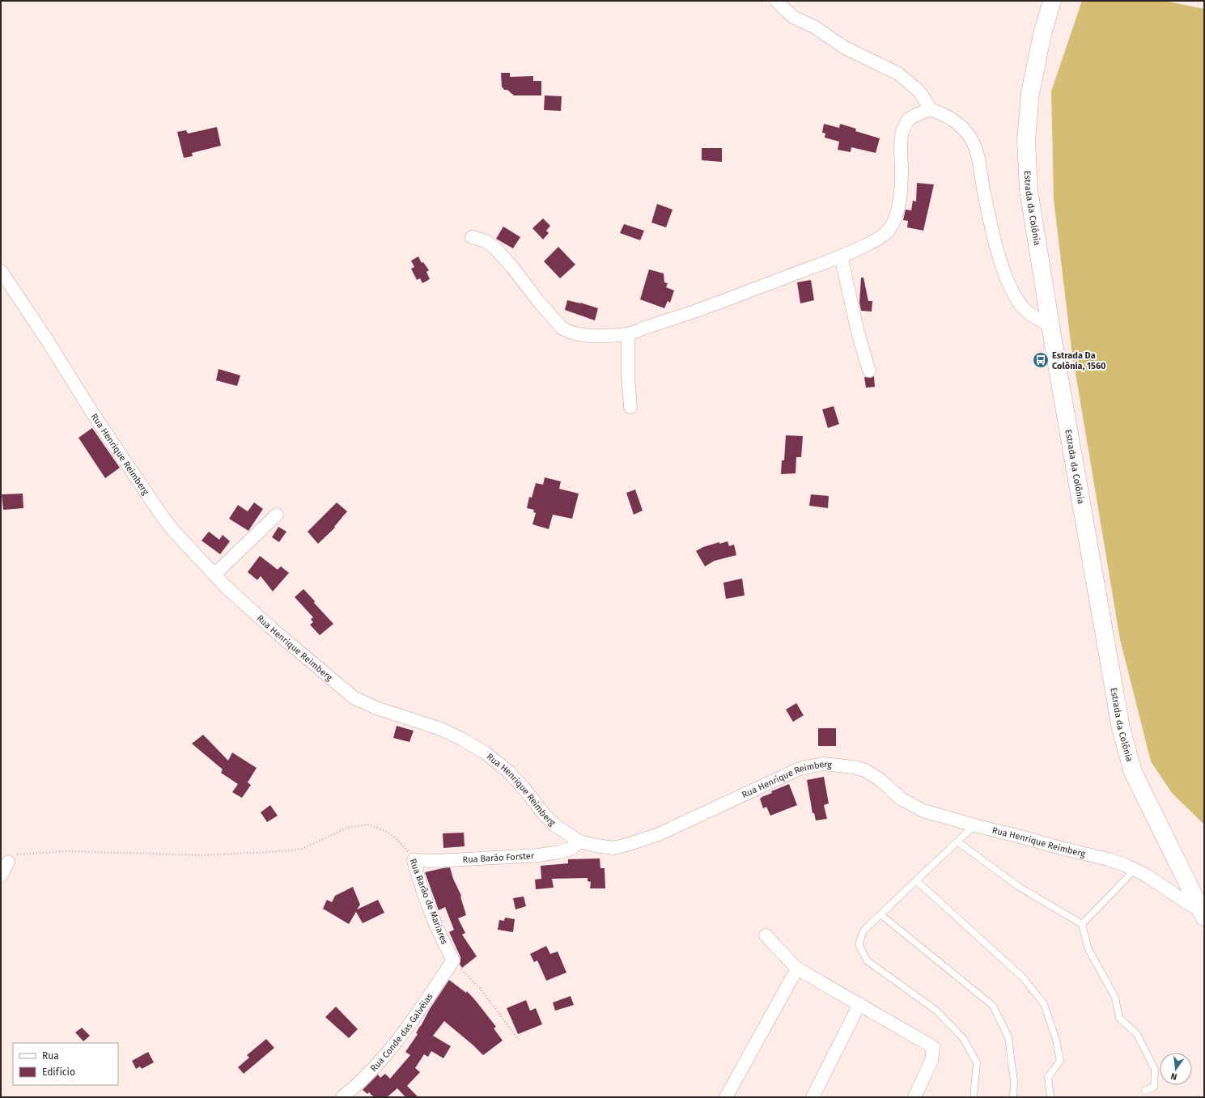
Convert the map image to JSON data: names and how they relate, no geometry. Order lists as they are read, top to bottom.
{
  "streets": {
    "main road": ["Estrada da Colônia"],
    "street": [
      "Rua Henrique Reimberg",
      "Rua Barão Forster",
      "Rua Barão de Mariares",
      "Rua Conde das Galvéias"
    ]
  },
  "crossings": [
    ["Estrada da Colônia", "Rua Henrique Reimberg"],
    ["Rua Henrique Reimberg", "Rua Barão Forster"],
    ["Rua Barão Forster", "Rua Barão de Mariares"],
    ["Rua Barão de Mariares", "Rua Conde das Galvéias"]
  ],
  "places": {
    "bus stop": ["Estrada Da Colônia, 1560"]
  },
  "legend": ["Rua", "Edifício"],
  "north": "bottom"
}
